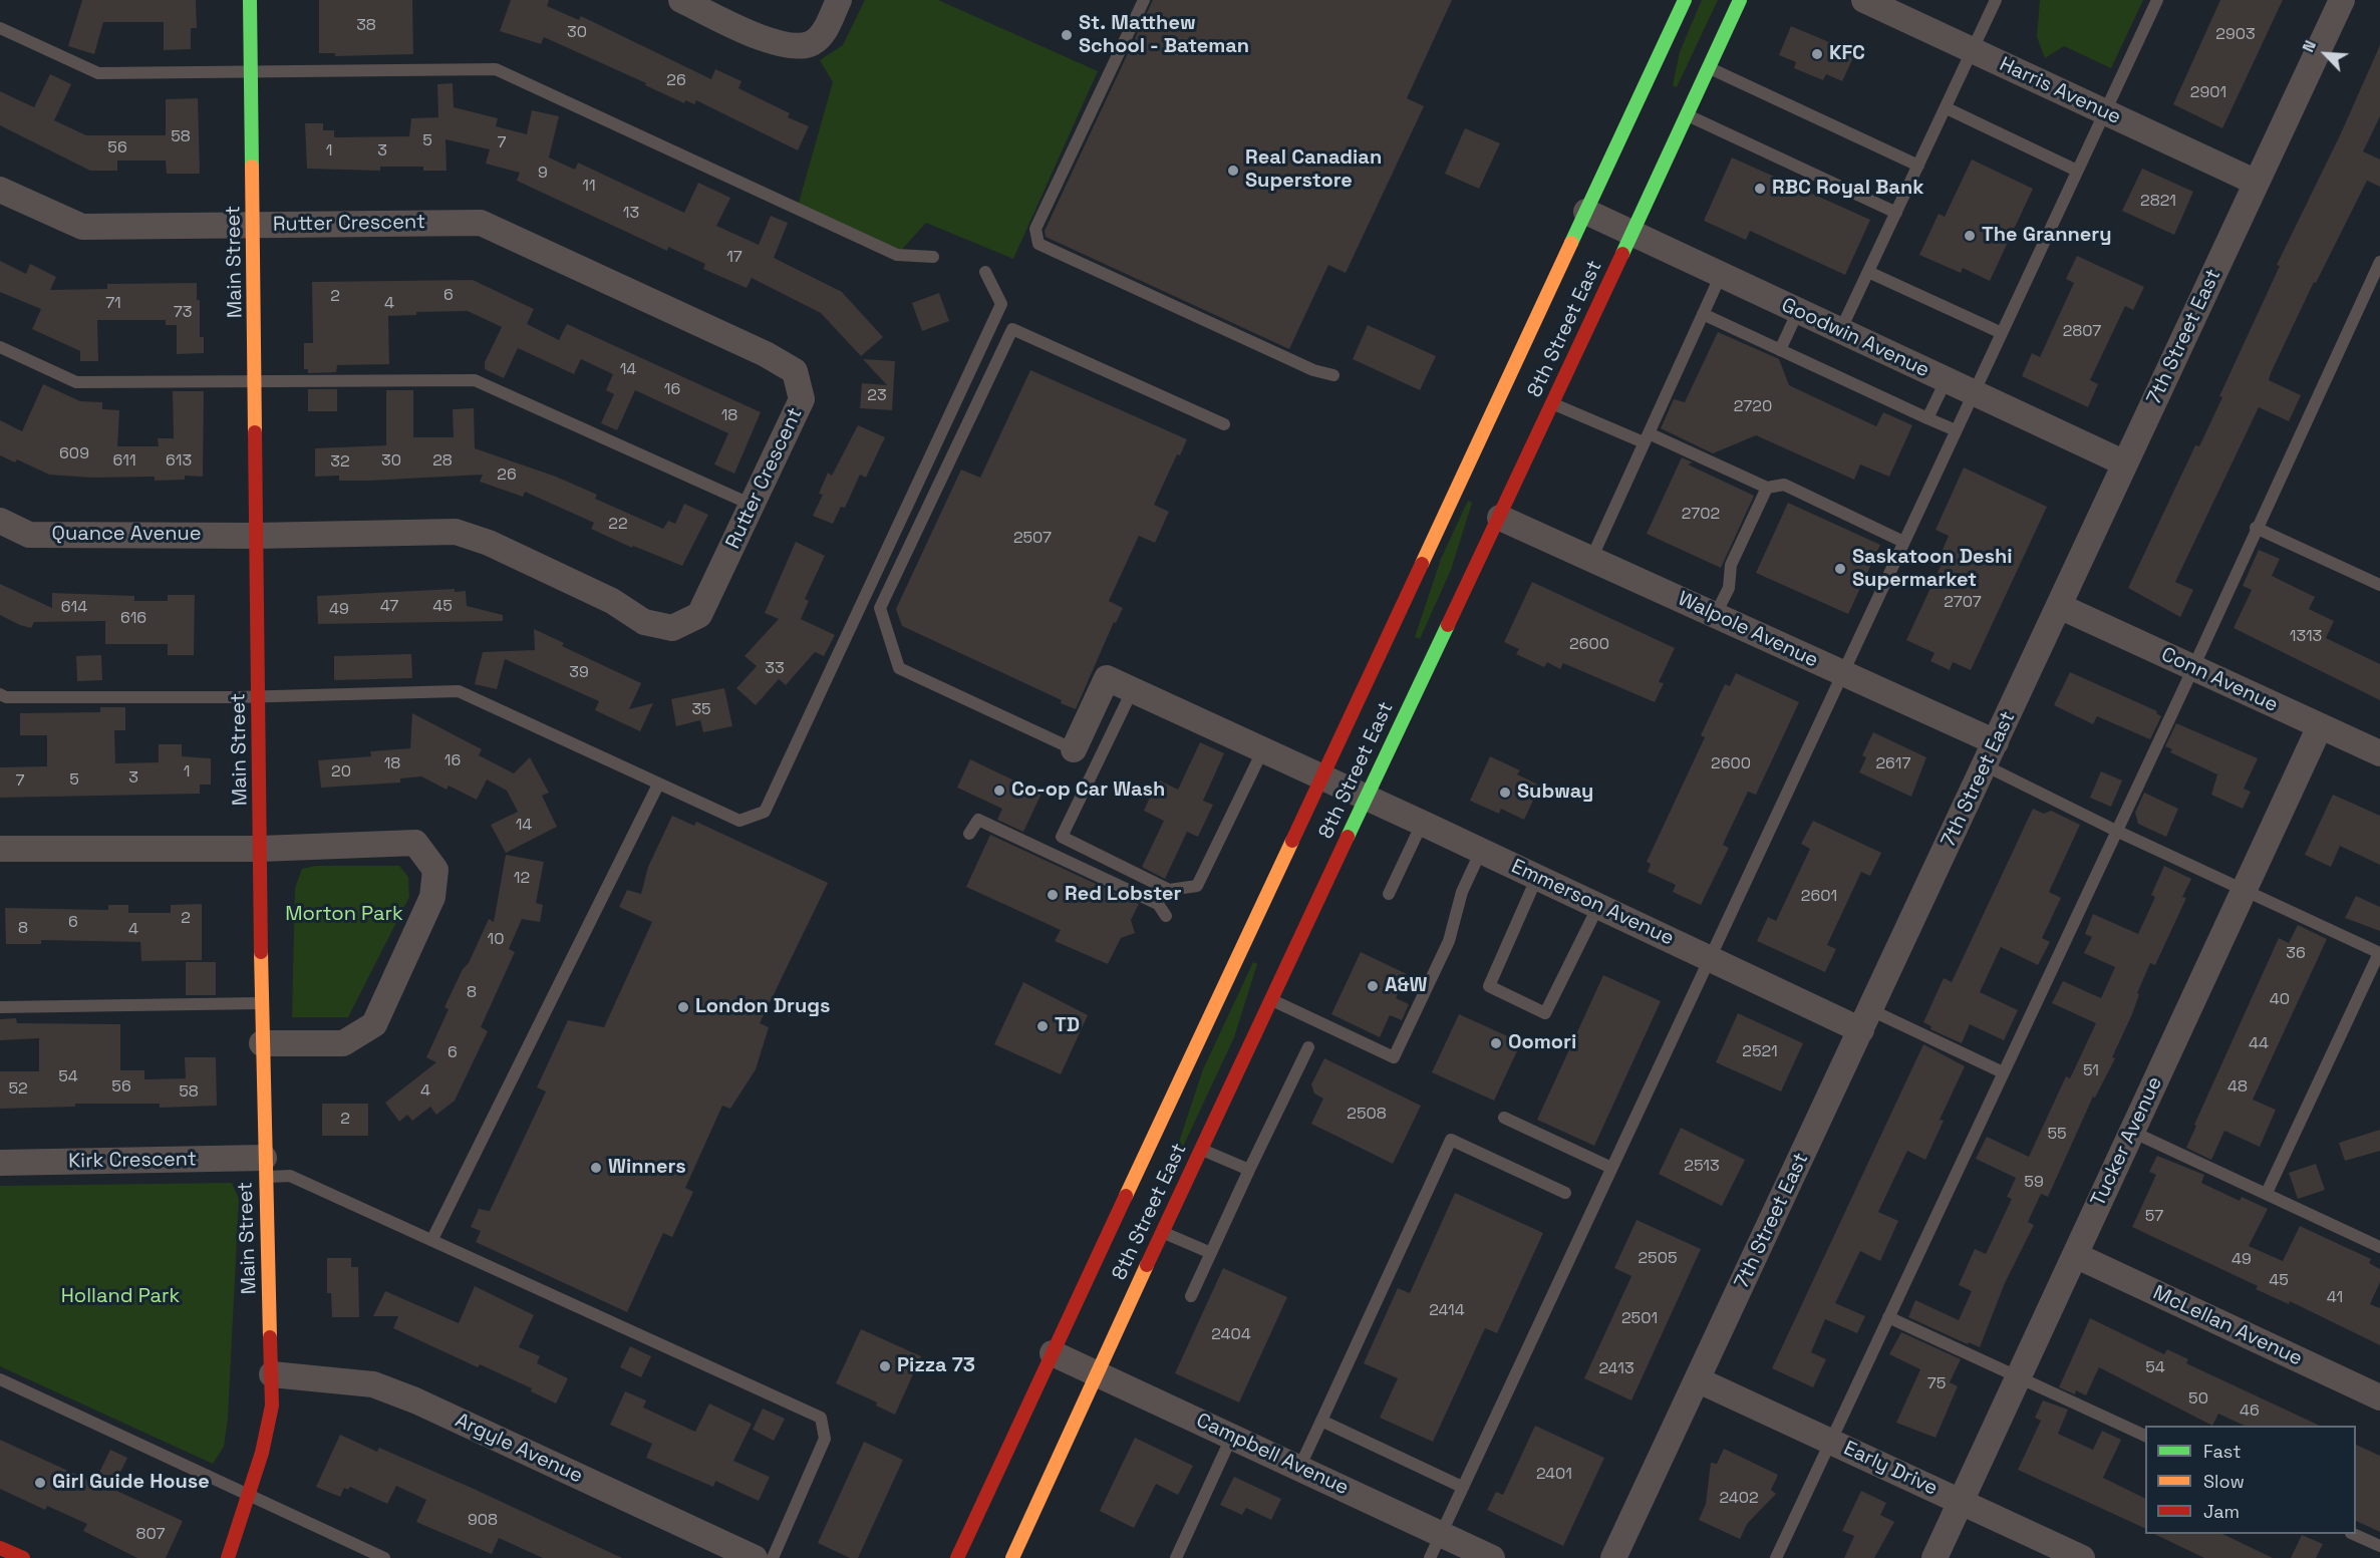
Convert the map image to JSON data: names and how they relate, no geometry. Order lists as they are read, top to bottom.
{
  "streets": {
    "main road": ["Main Street", "8th Street East"],
    "street": [
      "Harris Avenue",
      "Rutter Crescent",
      "7th Street East",
      "Goodwin Avenue",
      "Quance Avenue",
      "Walpole Avenue",
      "Conn Avenue",
      "Emmerson Avenue",
      "Tucker Avenue",
      "Kirk Crescent",
      "McLellan Avenue",
      "Argyle Avenue",
      "Campbell Avenue",
      "Early Drive"
    ]
  },
  "crossings": [
    ["Harris Avenue", "7th Street East"],
    ["Rutter Crescent", "Main Street"],
    ["Rutter Crescent", "Quance Avenue"],
    ["Main Street", "Quance Avenue"],
    ["Main Street", "Kirk Crescent"],
    ["Main Street", "Argyle Avenue"],
    ["8th Street East", "Goodwin Avenue"],
    ["8th Street East", "Walpole Avenue"],
    ["8th Street East", "Emmerson Avenue"],
    ["8th Street East", "Campbell Avenue"],
    ["7th Street East", "Goodwin Avenue"],
    ["7th Street East", "Walpole Avenue"],
    ["7th Street East", "Conn Avenue"],
    ["7th Street East", "Emmerson Avenue"],
    ["7th Street East", "Early Drive"],
    ["Conn Avenue", "Tucker Avenue"],
    ["Tucker Avenue", "McLellan Avenue"],
    ["Tucker Avenue", "Early Drive"]
  ],
  "parks": ["Morton Park", "Holland Park"],
  "places": [
    "St. Matthew School - Bateman",
    "KFC",
    "Real Canadian Superstore",
    "RBC Royal Bank",
    "The Grannery",
    "Saskatoon Deshi Supermarket",
    "Co-op Car Wash",
    "Subway",
    "Red Lobster",
    "A&W",
    "London Drugs",
    "TD",
    "Oomori",
    "Winners",
    "Pizza 73",
    "Girl Guide House"
  ],
  "house_numbers": [
    "38",
    "30",
    "2903",
    "26",
    "2901",
    "58",
    "5",
    "7",
    "56",
    "1",
    "3",
    "9",
    "11",
    "2821",
    "13",
    "17",
    "6",
    "2",
    "71",
    "4",
    "73",
    "2807",
    "14",
    "16",
    "23",
    "2720",
    "18",
    "609",
    "611",
    "613",
    "30",
    "28",
    "32",
    "26",
    "2702",
    "22",
    "2507",
    "2707",
    "47",
    "45",
    "614",
    "49",
    "616",
    "1313",
    "2600",
    "33",
    "39",
    "35",
    "16",
    "18",
    "2600",
    "2617",
    "1",
    "20",
    "3",
    "5",
    "7",
    "14",
    "12",
    "2601",
    "2",
    "6",
    "8",
    "4",
    "10",
    "36",
    "8",
    "40",
    "44",
    "2521",
    "6",
    "51",
    "54",
    "56",
    "48",
    "52",
    "4",
    "58",
    "2508",
    "2",
    "55",
    "2513",
    "59",
    "57",
    "2505",
    "49",
    "45",
    "41",
    "2414",
    "2501",
    "2404",
    "54",
    "2413",
    "75",
    "50",
    "46",
    "2401",
    "2402",
    "908",
    "807"
  ],
  "legend": ["Fast", "Slow", "Jam"],
  "north": "top left"
}
